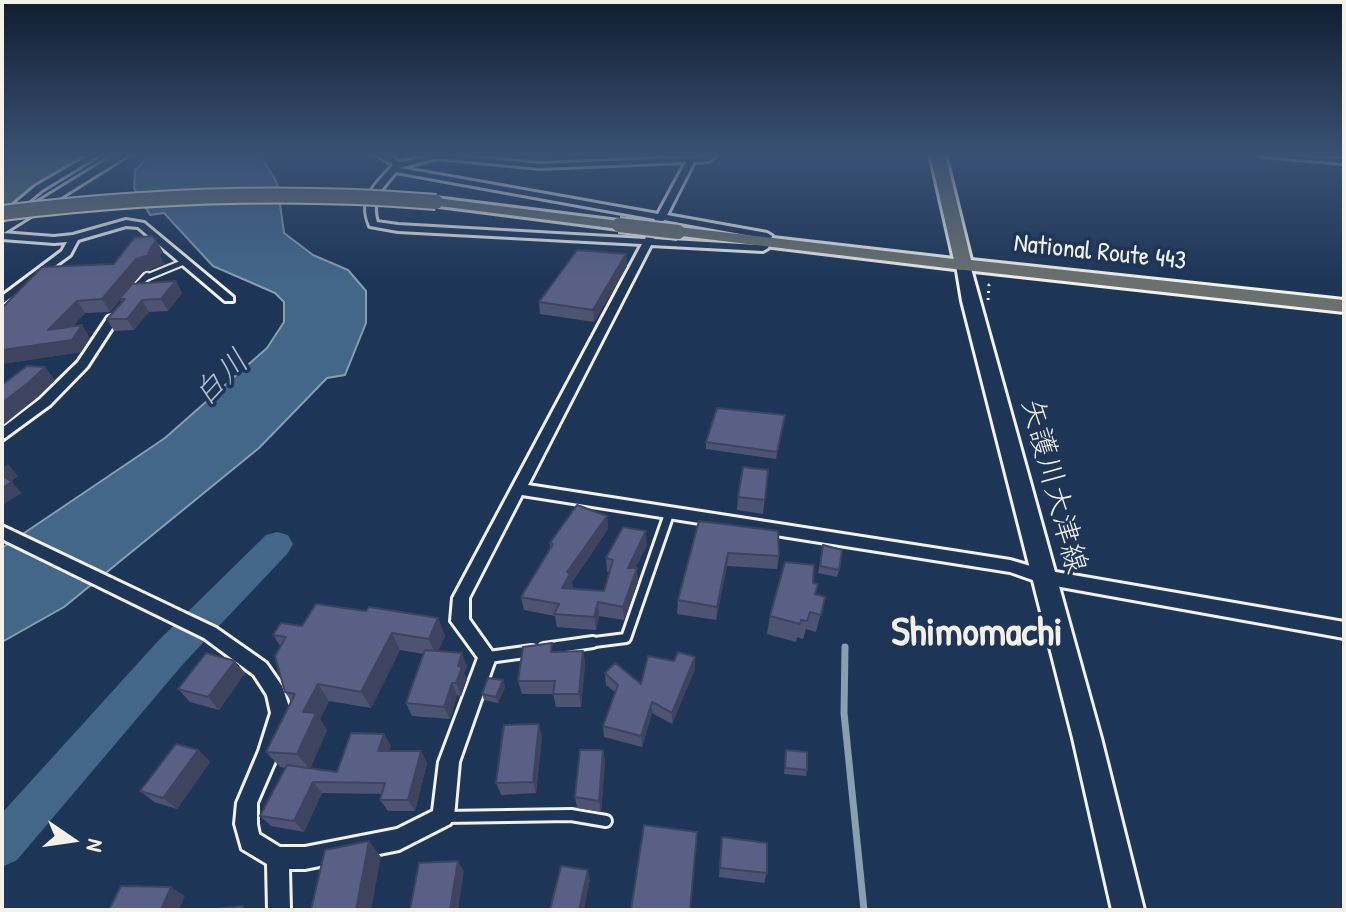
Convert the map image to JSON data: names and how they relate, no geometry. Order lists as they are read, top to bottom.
{
  "streets": {
    "highway": ["National Route 443"],
    "main road": ["矢護川大津線"]
  },
  "crossings": [
    ["National Route 443", "矢護川大津線"]
  ],
  "districts": ["Shimomachi"],
  "water": ["白川"],
  "north": "right"
}
